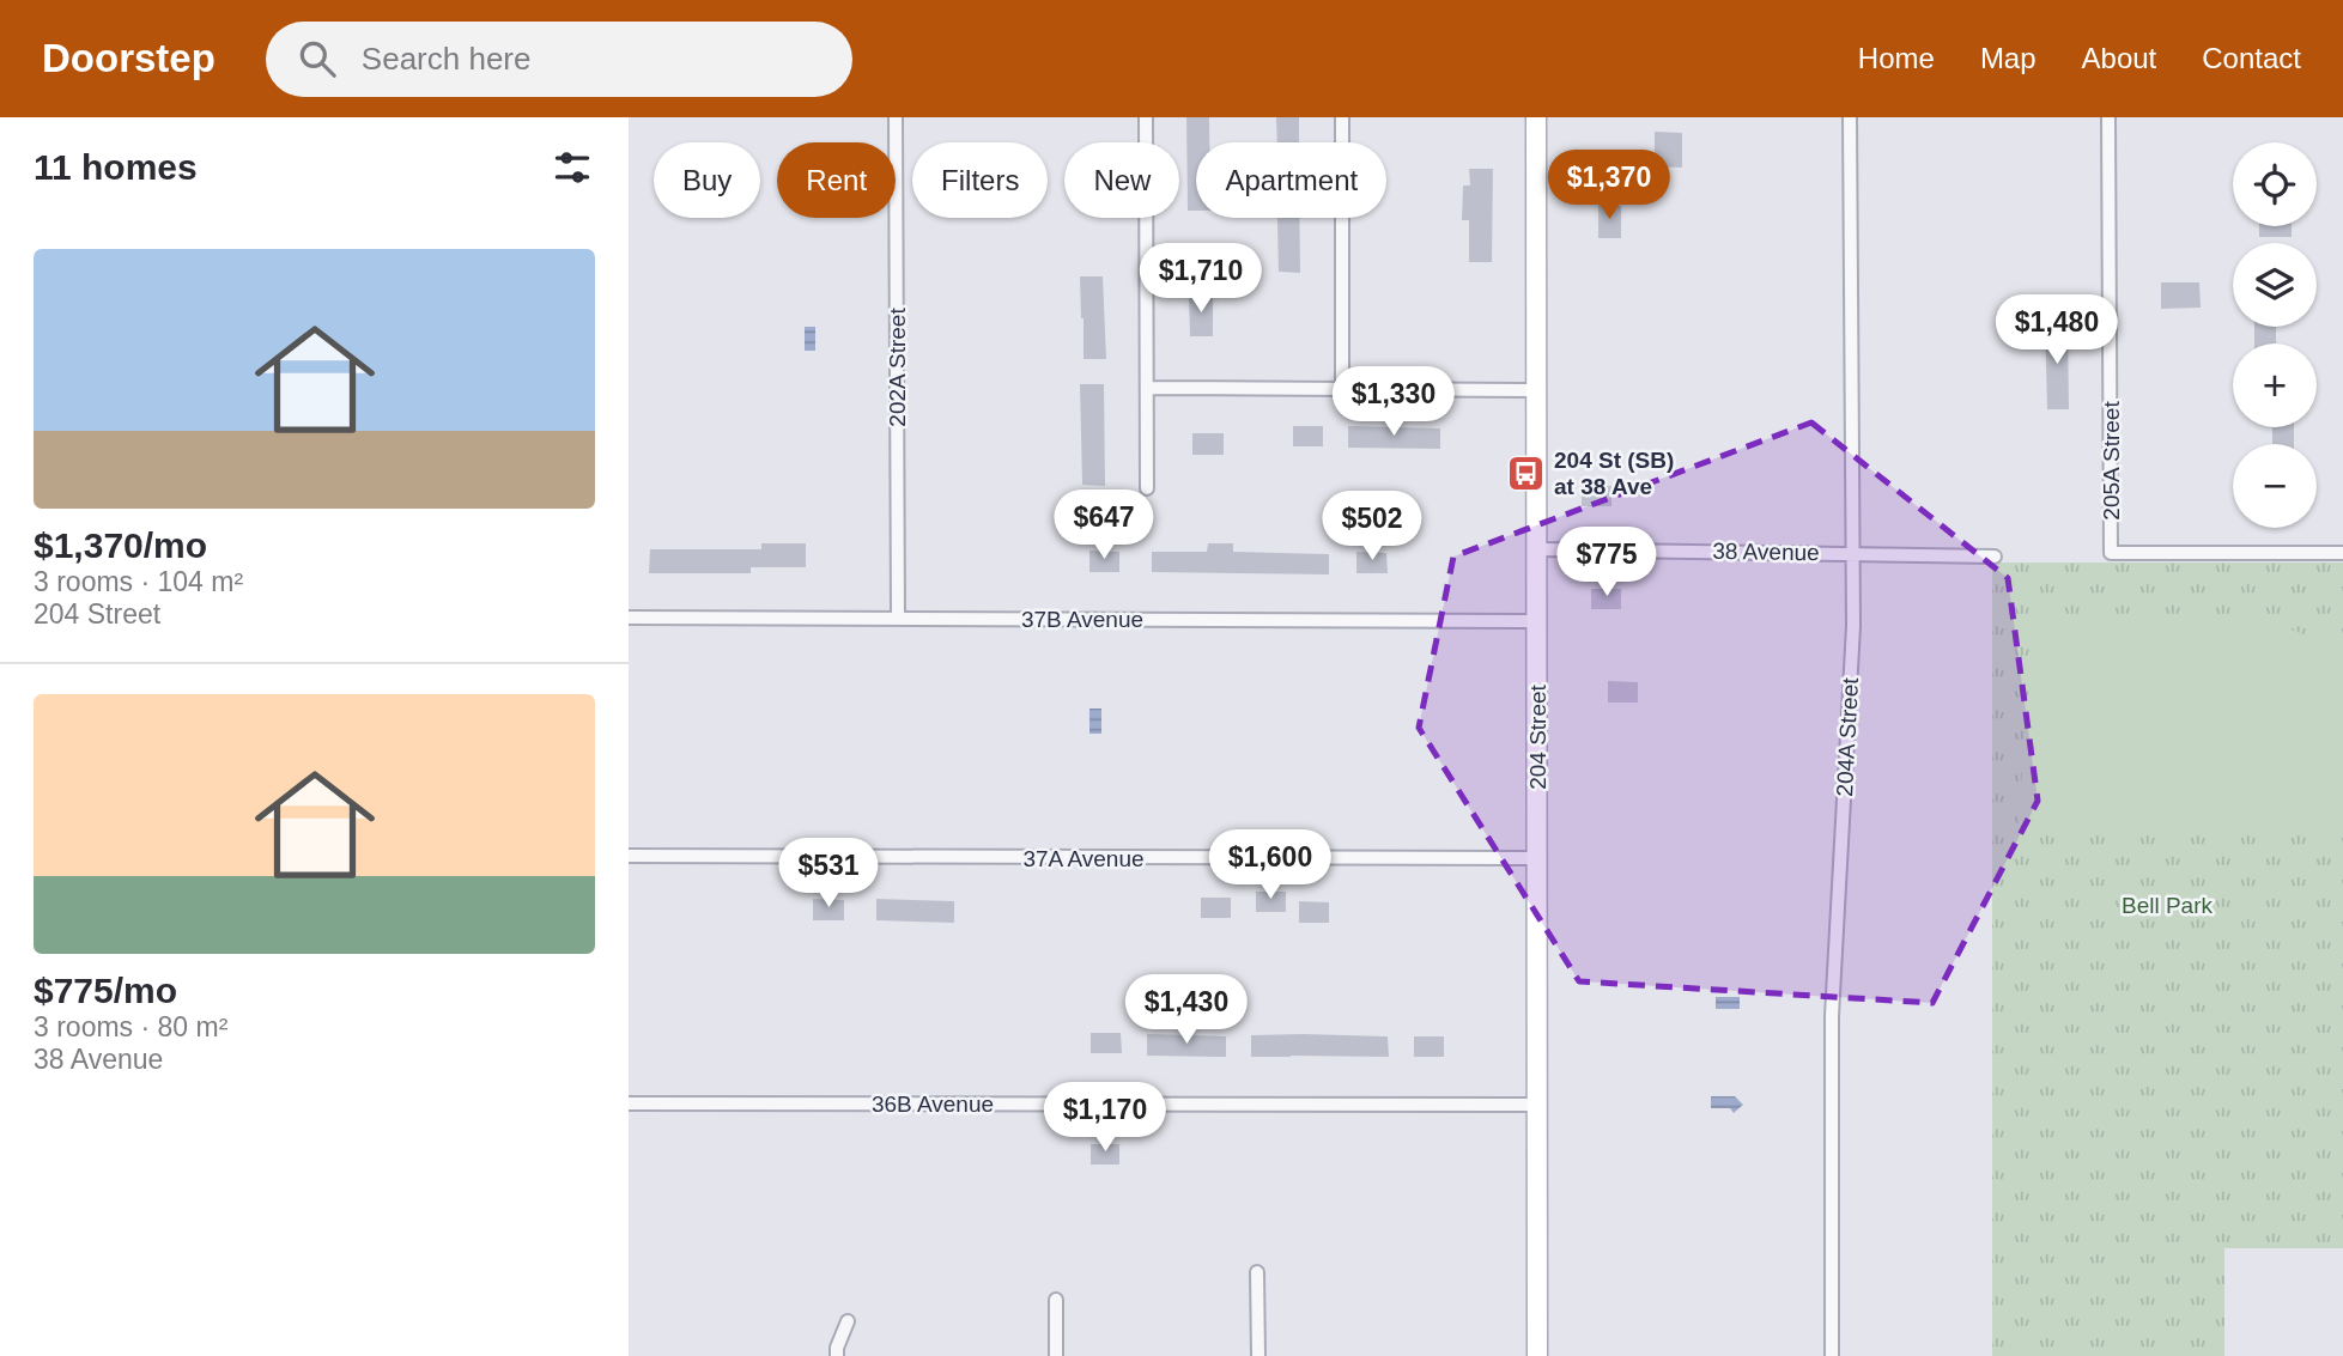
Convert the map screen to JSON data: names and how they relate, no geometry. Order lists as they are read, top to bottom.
{
  "streets": {
    "street": [
      "202A Street",
      "205A Street",
      "38 Avenue",
      "37B Avenue",
      "204 Street",
      "204A Street",
      "37A Avenue",
      "36B Avenue"
    ]
  },
  "crossings": [
    ["202A Street", "37B Avenue"],
    ["38 Avenue", "204 Street"],
    ["38 Avenue", "204A Street"],
    ["37B Avenue", "204 Street"],
    ["204 Street", "37A Avenue"],
    ["204 Street", "36B Avenue"]
  ],
  "parks": ["Bell Park"],
  "places": {
    "bus stop": ["204 St (SB) at 38 Ave"]
  },
  "page": {
    "header": "Doorstep",
    "search": "Search here",
    "nav": [
      "Home",
      "Map",
      "About",
      "Contact"
    ],
    "heading": "11 homes",
    "map_buttons": ["+", "−"],
    "chip": [
      "Buy",
      "Rent",
      "Filters",
      "New",
      "Apartment"
    ],
    "price": [
      "$1,370",
      "$1,710",
      "$1,480",
      "$1,330",
      "$647",
      "$502",
      "$775",
      "$1,600",
      "$531",
      "$1,430",
      "$1,170"
    ],
    "list": [
      {
        "name": "$1,370/mo",
        "note": "3 rooms · 104 m² · 204 Street"
      },
      {
        "name": "$775/mo",
        "note": "3 rooms · 80 m² · 38 Avenue"
      }
    ]
  }
}
